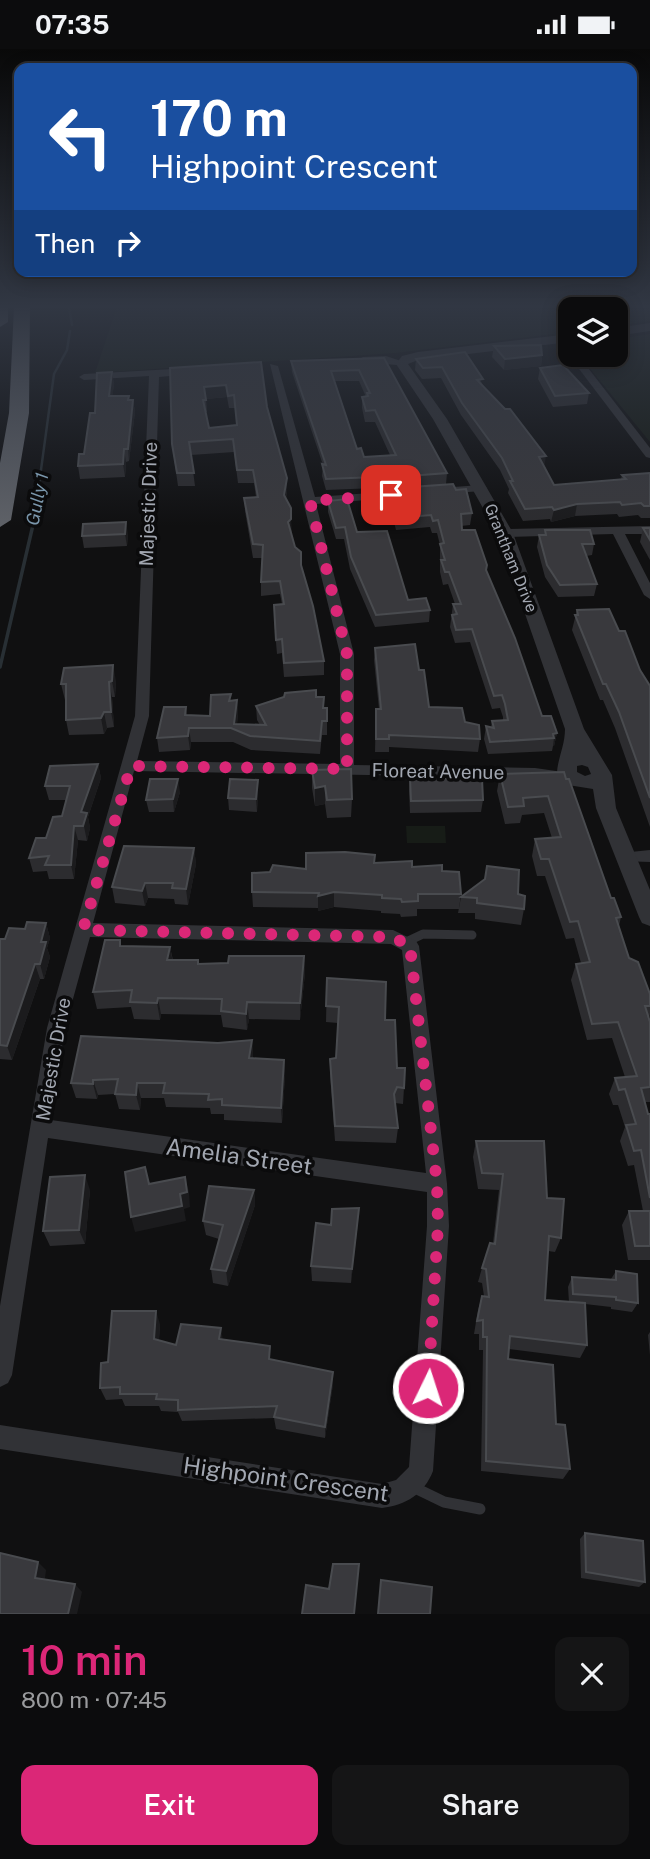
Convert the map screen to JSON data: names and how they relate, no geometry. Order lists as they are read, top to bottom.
{
  "streets": {
    "street": [
      "Majestic Drive",
      "Grantham Drive",
      "Floreat Avenue",
      "Amelia Street",
      "Highpoint Crescent"
    ]
  },
  "crossings": [
    ["Majestic Drive", "Floreat Avenue"],
    ["Majestic Drive", "Amelia Street"],
    ["Grantham Drive", "Floreat Avenue"],
    ["Amelia Street", "Highpoint Crescent"]
  ],
  "water": ["Gully 1"],
  "page": {
    "status": "07:35",
    "turn": ["170 m", "Highpoint Crescent"],
    "then": "Then",
    "heading": ["10 min", "800 m · 07:45"],
    "buttons": ["Exit", "Share"]
  }
}
